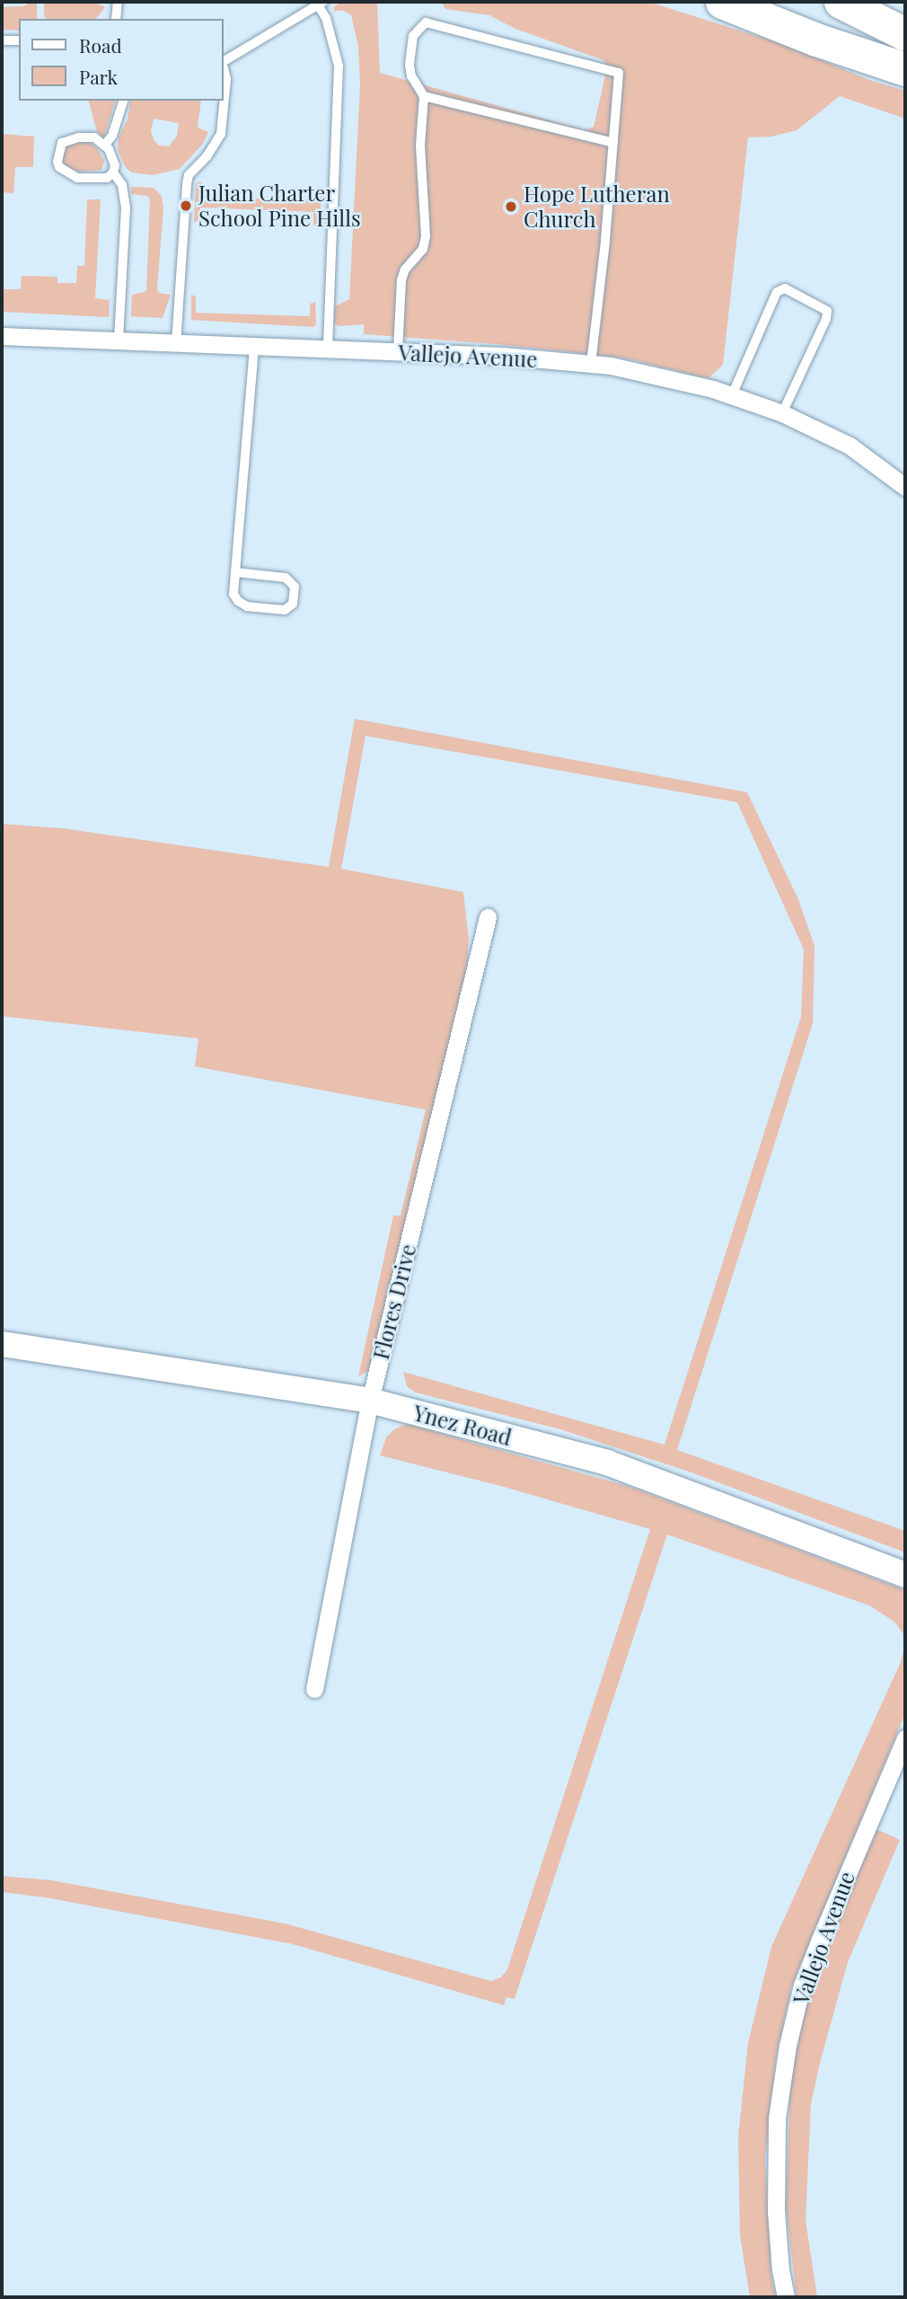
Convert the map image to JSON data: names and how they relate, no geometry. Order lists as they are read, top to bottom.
{
  "streets": {
    "main road": ["Ynez Road"],
    "street": ["Vallejo Avenue", "Flores Drive"]
  },
  "crossings": [
    ["Flores Drive", "Ynez Road"]
  ],
  "places": ["Julian Charter School Pine Hills", "Hope Lutheran Church"],
  "legend": ["Road", "Park"]
}
